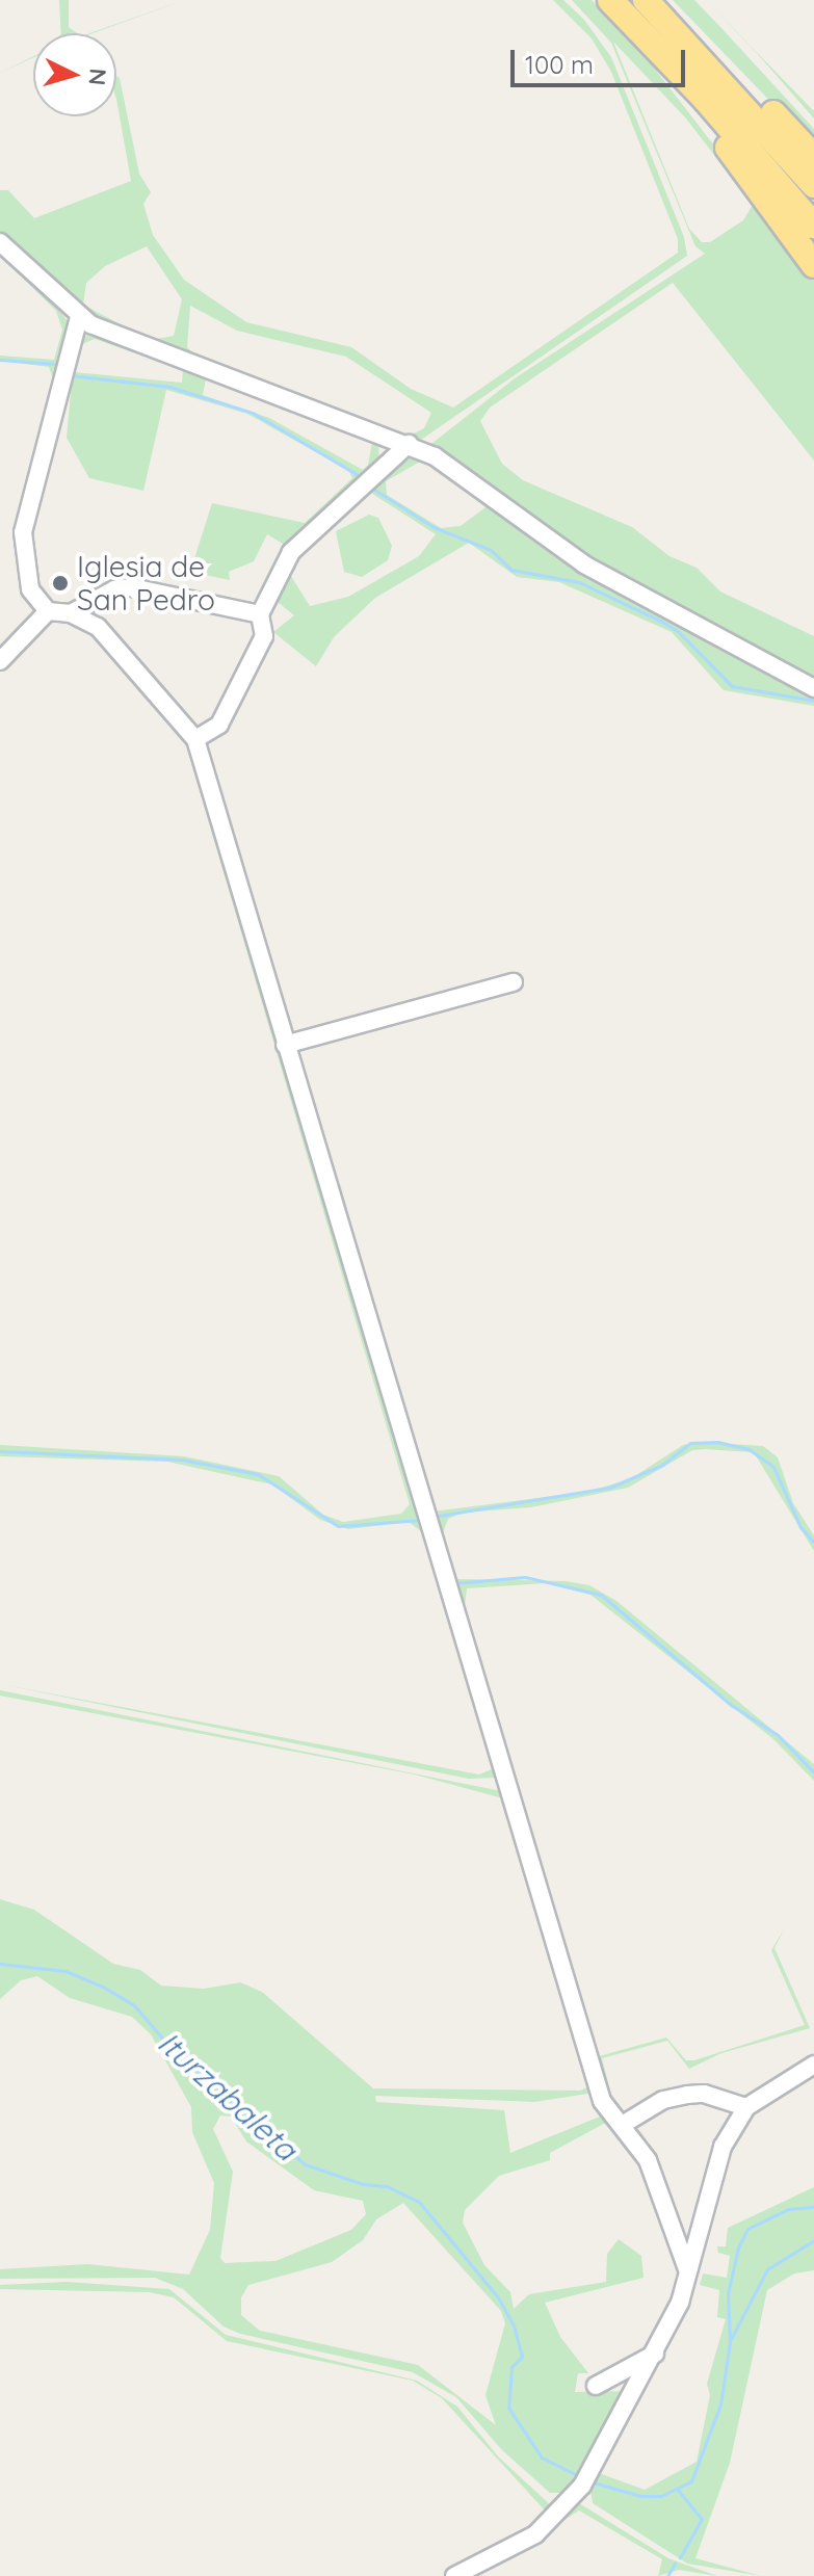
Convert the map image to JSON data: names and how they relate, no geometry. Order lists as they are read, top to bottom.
{
  "water": ["Iturzabaleta"],
  "places": ["Iglesia de San Pedro"],
  "scale_bar": "100 m",
  "north": "right"
}
